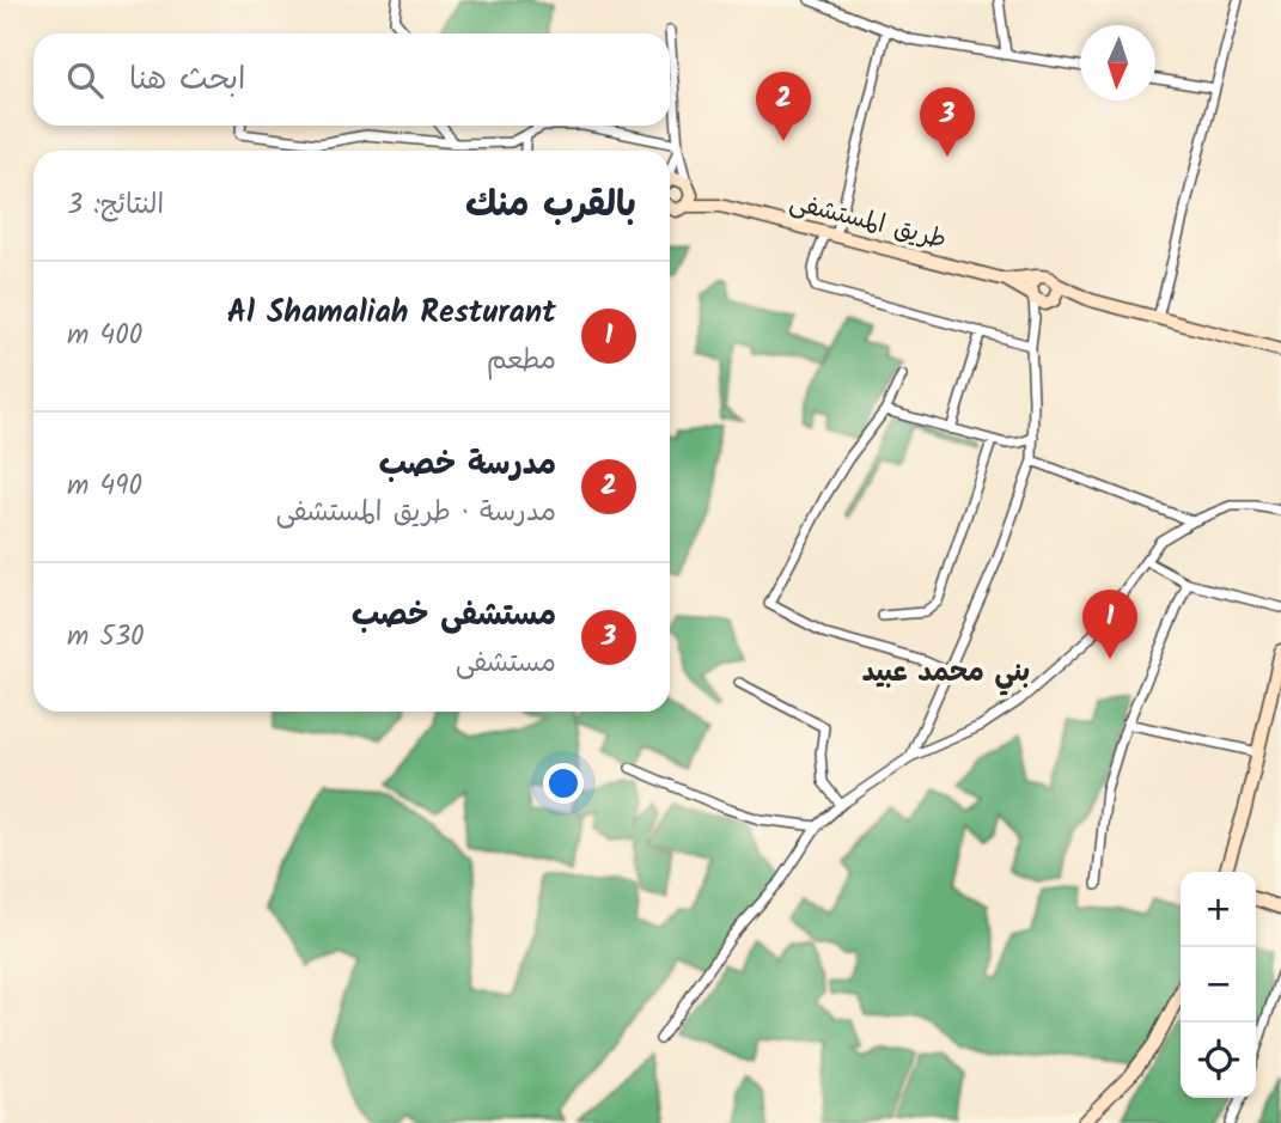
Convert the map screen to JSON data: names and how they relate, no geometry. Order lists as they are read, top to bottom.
{
  "streets": {
    "street": ["طريق المستشفى"]
  },
  "districts": ["بني محمد عبيد"],
  "north": "bottom",
  "page": {
    "search": "ابحث هنا",
    "pins": ["2", "3", "1"],
    "heading": ["بالقرب منك", "النتائج: 3"],
    "list": [
      {
        "mark": "1",
        "name": "Al Shamaliah Resturant",
        "note": "مطعم",
        "value": "400 m"
      },
      {
        "mark": "2",
        "name": "مدرسة خصب",
        "note": "مدرسة · طريق المستشفى",
        "value": "490 m"
      },
      {
        "mark": "3",
        "name": "مستشفى خصب",
        "note": "مستشفى",
        "value": "530 m"
      }
    ],
    "map_buttons": ["+", "−"]
  }
}
